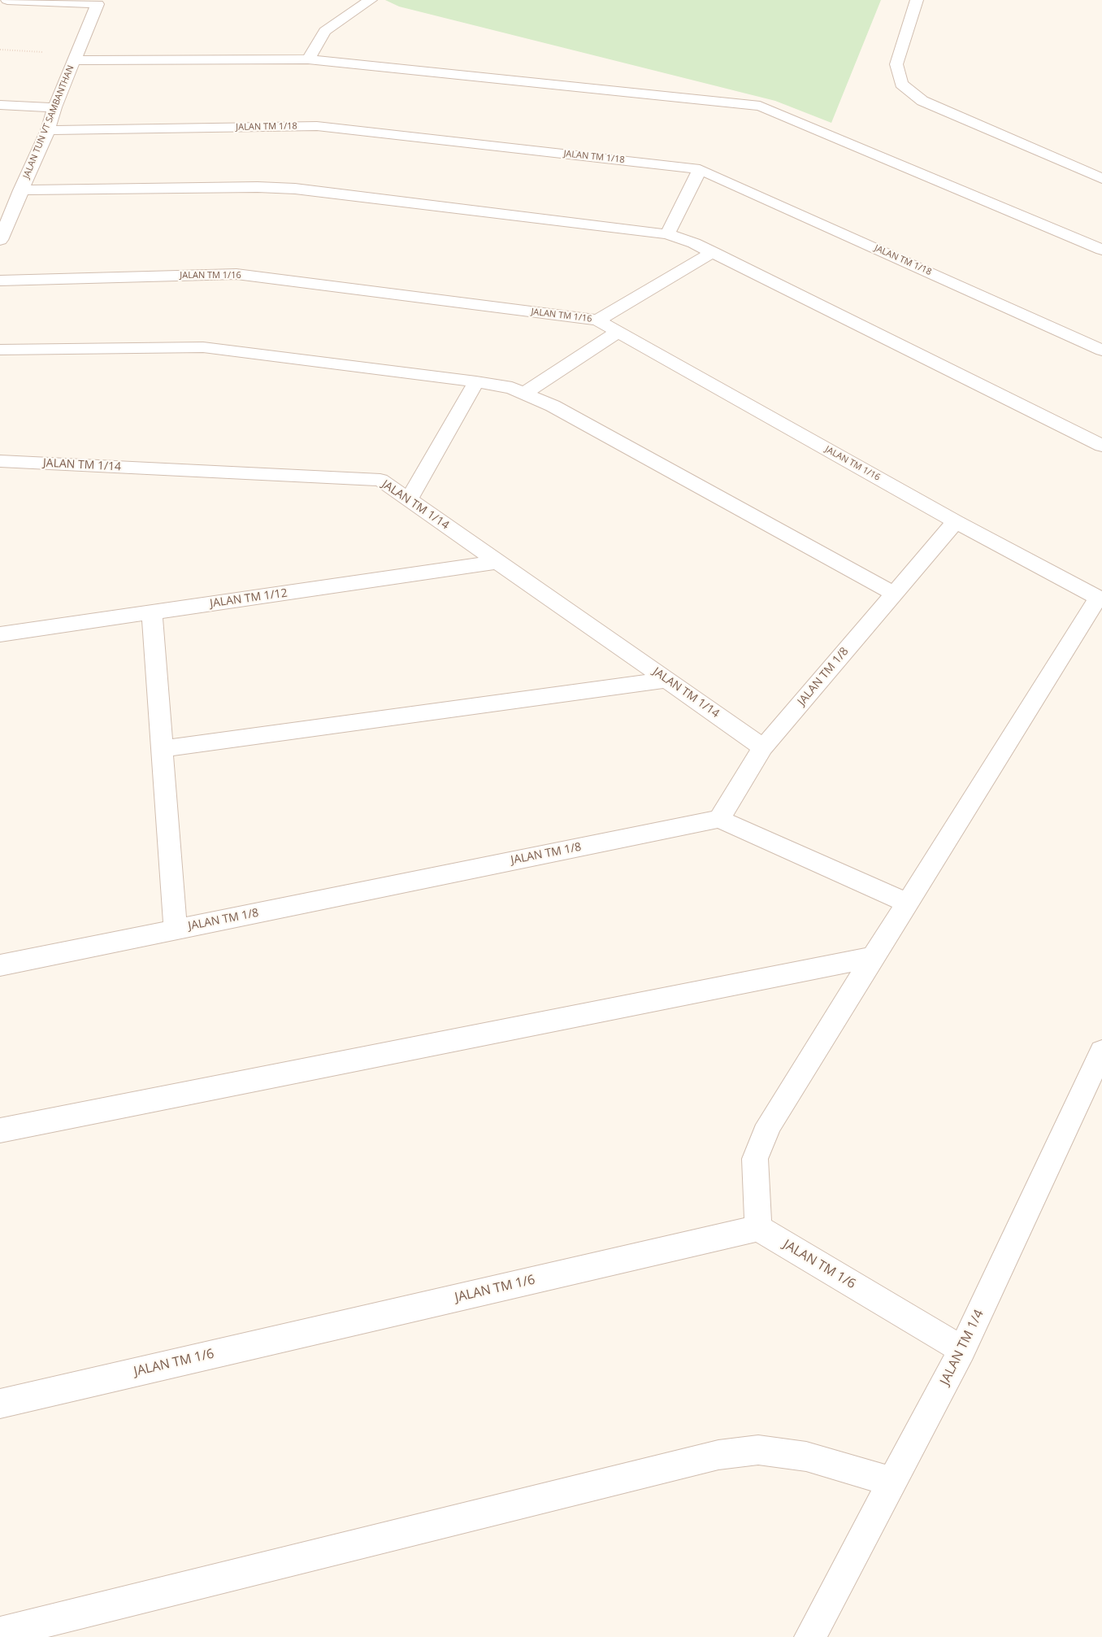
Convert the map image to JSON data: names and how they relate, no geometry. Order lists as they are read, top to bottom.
{
  "streets": {
    "street": [
      "JALAN TUN VT SAMBANTHAN",
      "JALAN TM 1/18",
      "JALAN TM 1/16",
      "JALAN TM 1/14",
      "JALAN TM 1/12",
      "JALAN TM 1/8",
      "JALAN TM 1/6",
      "JALAN TM 1/4"
    ]
  },
  "crossings": [
    ["JALAN TUN VT SAMBANTHAN", "JALAN TM 1/18"],
    ["JALAN TM 1/16", "JALAN TM 1/8"],
    ["JALAN TM 1/14", "JALAN TM 1/12"],
    ["JALAN TM 1/14", "JALAN TM 1/8"],
    ["JALAN TM 1/6", "JALAN TM 1/4"]
  ]
}
